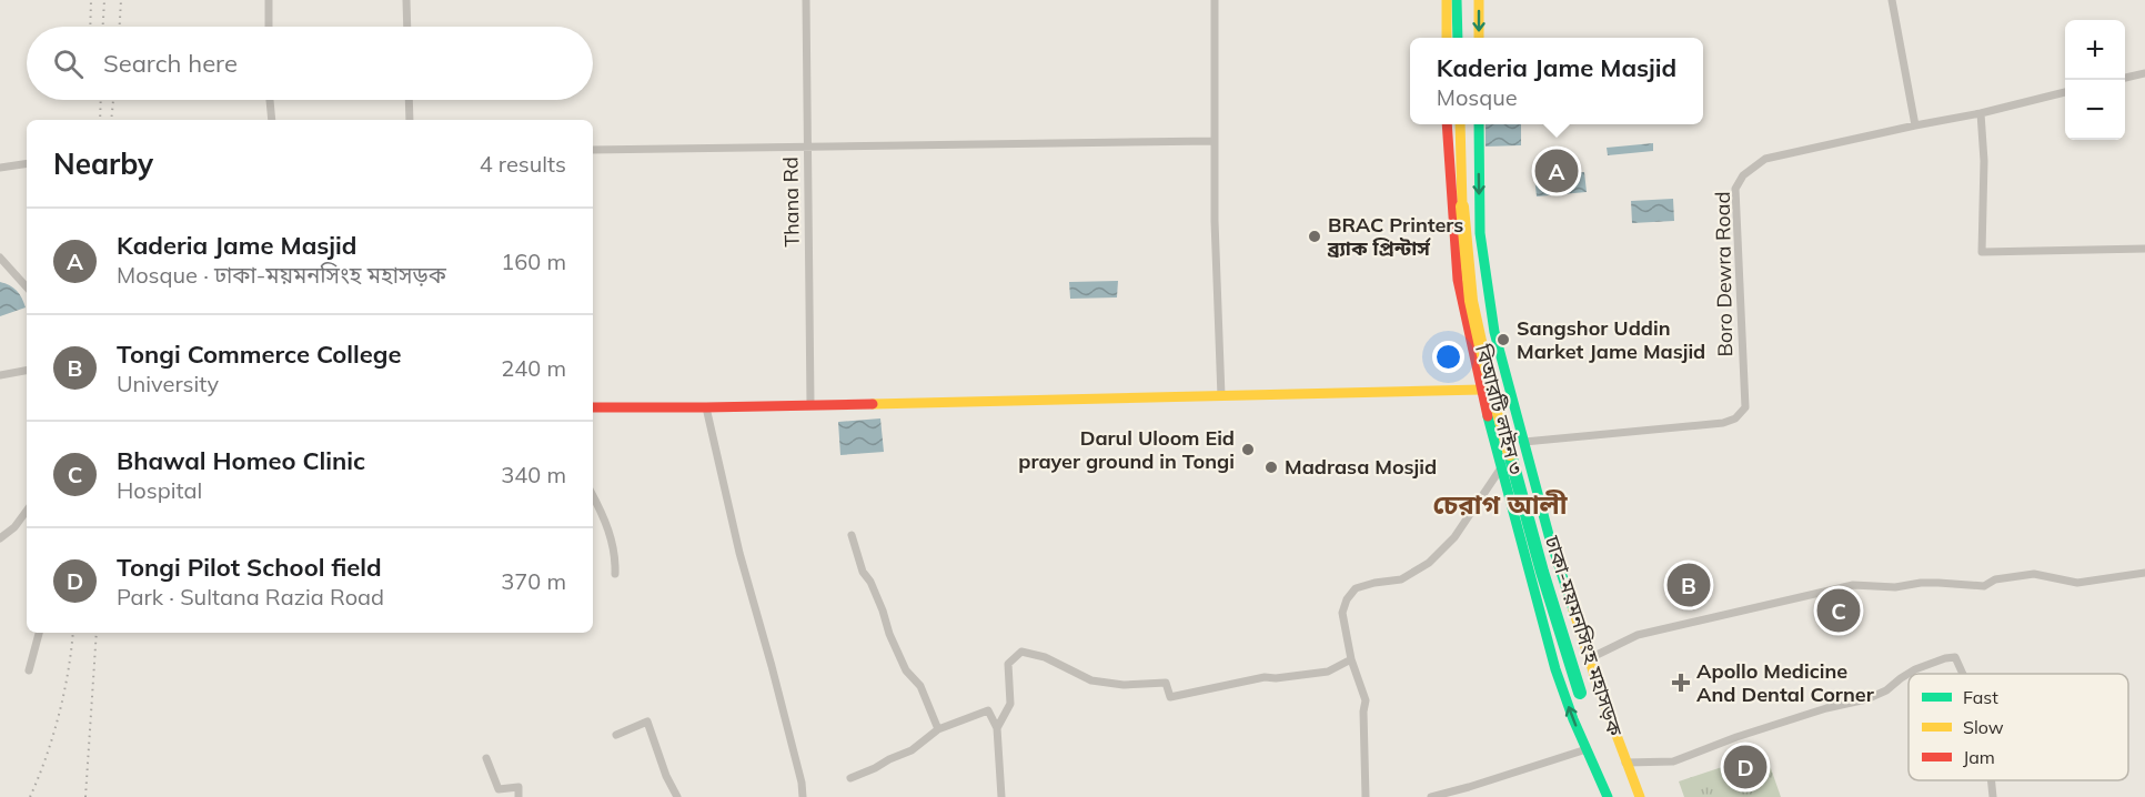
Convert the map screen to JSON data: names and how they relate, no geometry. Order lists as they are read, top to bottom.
{
  "streets": {
    "main road": ["বিআরটি লাইন ৩", "ঢাকা-ময়মনসিংহ মহাসড়ক"],
    "street": ["Thana Rd", "Boro Dewra Road"]
  },
  "crossings": [
    ["Boro Dewra Road", "ঢাকা-ময়মনসিংহ মহাসড়ক"]
  ],
  "districts": ["চেরাগ আলী"],
  "places": {
    "other": [
      "BRAC Printers ব্র্যাক প্রিন্টার্স",
      "Sangshor Uddin Market Jame Masjid",
      "Darul Uloom Eid prayer ground in Tongi",
      "Madrasa Mosjid"
    ],
    "health": ["Apollo Medicine And Dental Corner"]
  },
  "legend": ["Fast", "Slow", "Jam"],
  "page": {
    "map_buttons": ["+", "−"],
    "search": "Search here",
    "popup": ["Kaderia Jame Masjid", "Mosque"],
    "heading": ["Nearby", "4 results"],
    "pins": [
      "A",
      "B",
      "C",
      "D"
    ],
    "list": [
      {
        "mark": "A",
        "name": "Kaderia Jame Masjid",
        "note": "Mosque · ঢাকা-ময়মনসিংহ মহাসড়ক",
        "value": "160 m"
      },
      {
        "mark": "B",
        "name": "Tongi Commerce College",
        "note": "University",
        "value": "240 m"
      },
      {
        "mark": "C",
        "name": "Bhawal Homeo Clinic",
        "note": "Hospital",
        "value": "340 m"
      },
      {
        "mark": "D",
        "name": "Tongi Pilot School field",
        "note": "Park · Sultana Razia Road",
        "value": "370 m"
      }
    ]
  }
}
